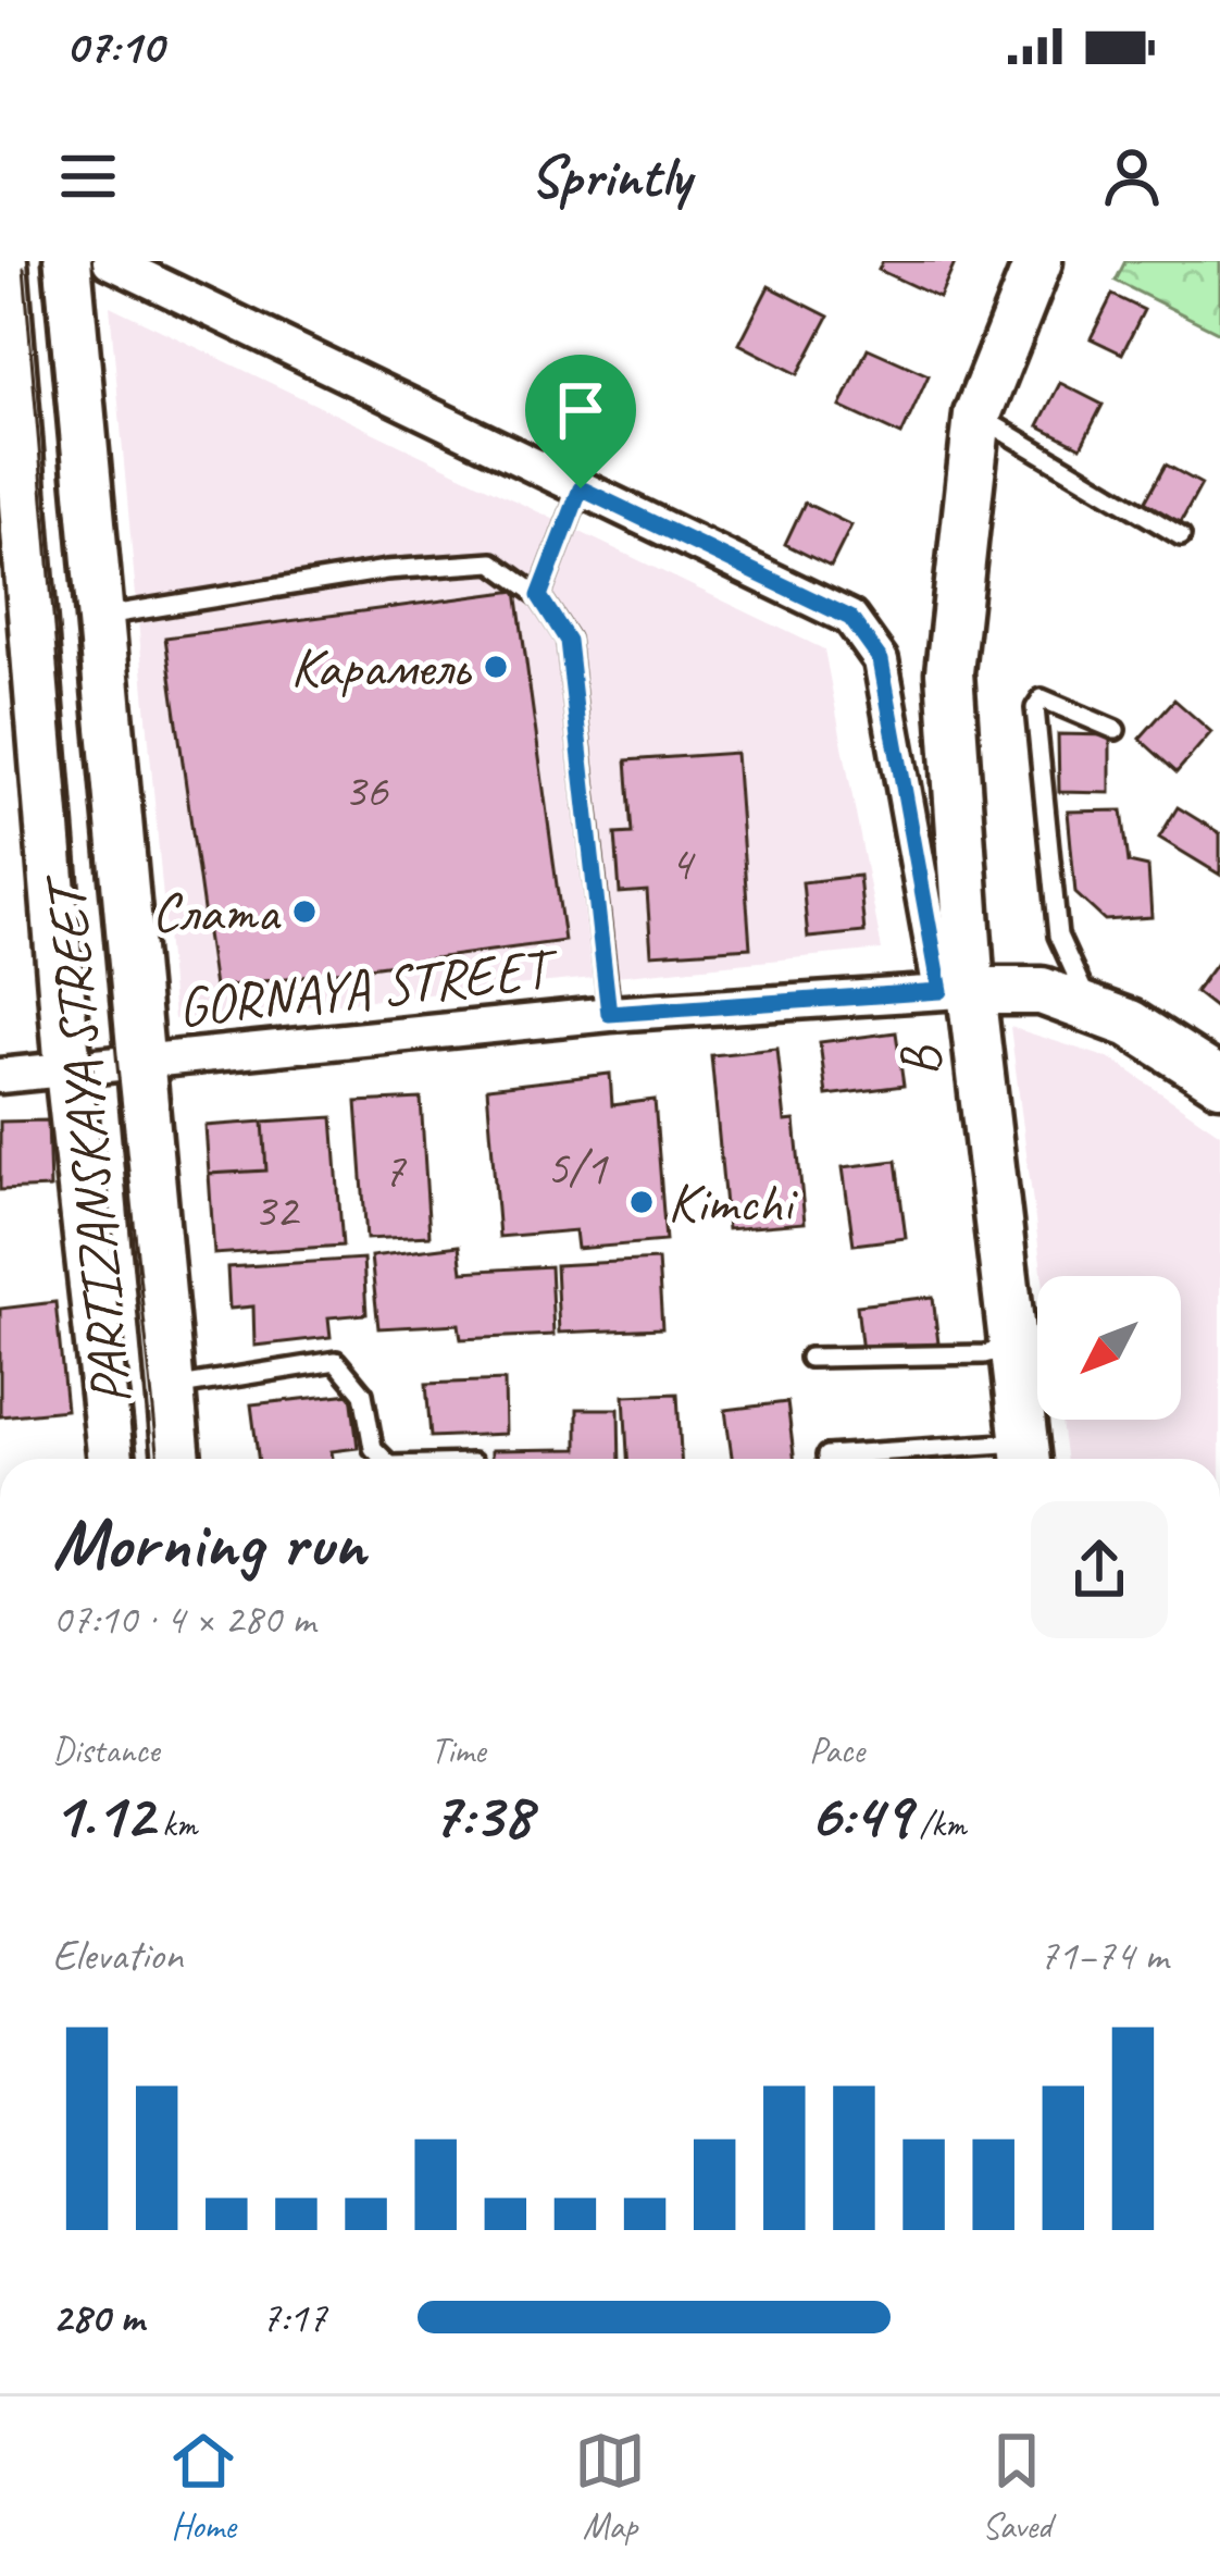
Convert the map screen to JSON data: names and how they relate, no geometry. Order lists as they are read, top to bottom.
{
  "streets": {
    "street": ["GORNAYA STREET", "B", "PARTIZANSKAYA STREET"]
  },
  "crossings": [
    ["GORNAYA STREET", "B"],
    ["GORNAYA STREET", "PARTIZANSKAYA STREET"]
  ],
  "places": ["Карамель", "Слата", "Kimchi"],
  "house_numbers": [
    "36",
    "4",
    "5/1",
    "7",
    "32"
  ],
  "north": "bottom left",
  "page": {
    "status": "07:10",
    "header": "Sprintly",
    "heading": ["Morning run", "07:10 · 4 × 280 m"],
    "stats": [
      ["Distance", "1.12 km"],
      ["Time", "7:38"],
      ["Pace", "6:49 /km"]
    ],
    "chart": ["Elevation", "71–74 m"],
    "list": [
      {
        "name": "280 m",
        "note": "7:17"
      }
    ],
    "tabs": ["Home", "Map", "Saved"]
  }
}
